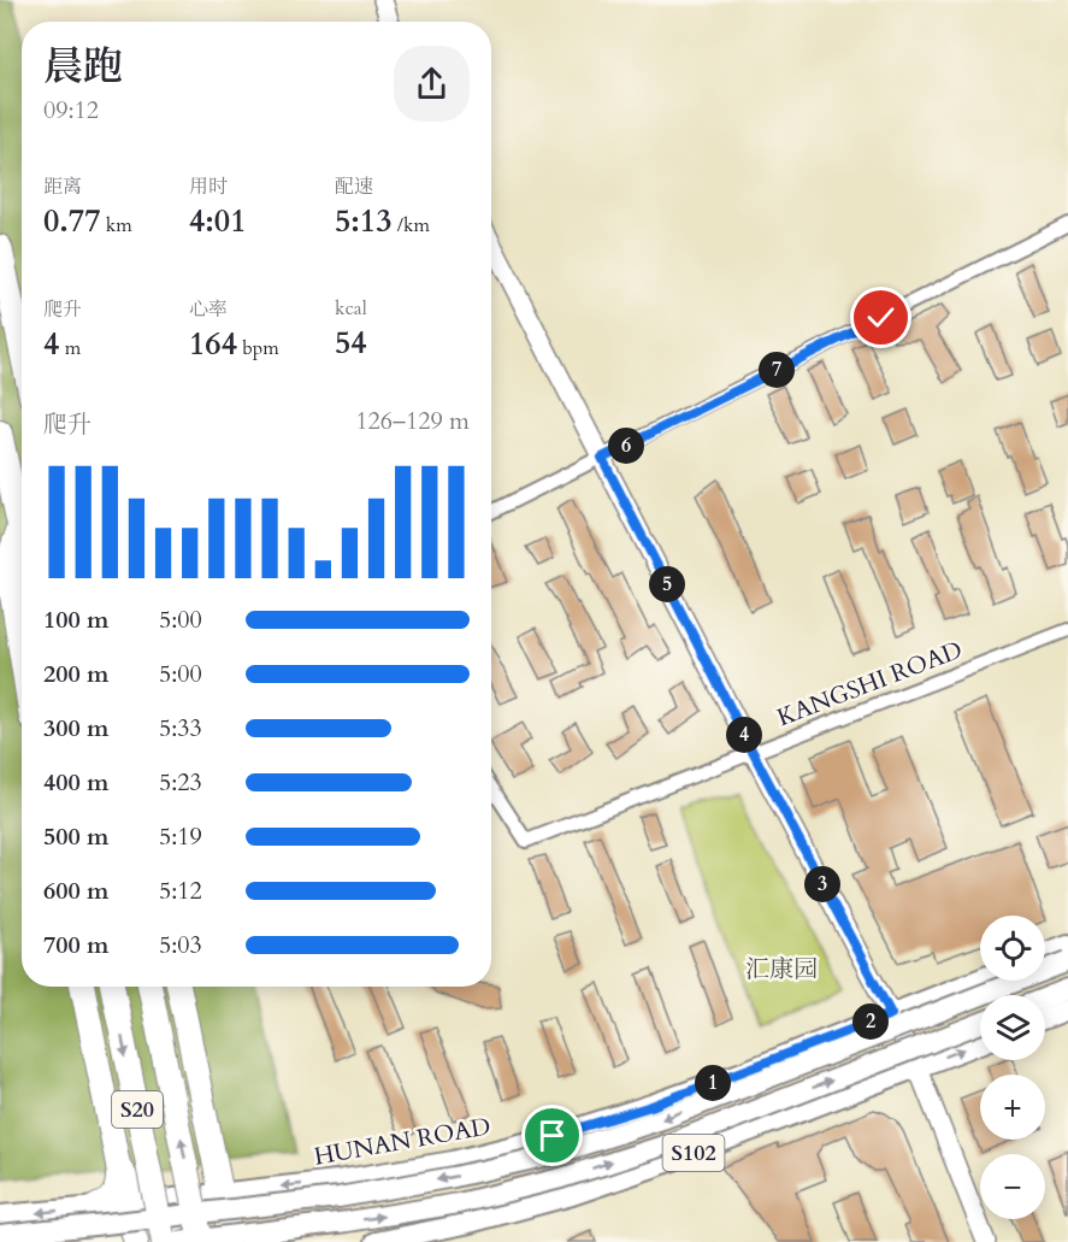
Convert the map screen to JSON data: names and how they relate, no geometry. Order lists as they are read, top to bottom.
{
  "streets": {
    "highway": ["S20"],
    "main road": ["HUNAN ROAD", "S102"],
    "street": ["KANGSHI ROAD"]
  },
  "parks": ["汇康园"],
  "page": {
    "heading": ["晨跑", "09:12"],
    "stats": [
      ["距离", "0.77 km"],
      ["用时", "4:01"],
      ["配速", "5:13 /km"],
      ["爬升", "4 m"],
      ["心率", "164 bpm"],
      ["kcal", "54"]
    ],
    "pins": [
      "7",
      "6",
      "5",
      "4",
      "3",
      "2",
      "1"
    ],
    "chart": ["爬升", "126–129 m"],
    "list": [
      {
        "name": "100 m",
        "note": "5:00"
      },
      {
        "name": "200 m",
        "note": "5:00"
      },
      {
        "name": "300 m",
        "note": "5:33"
      },
      {
        "name": "400 m",
        "note": "5:23"
      },
      {
        "name": "500 m",
        "note": "5:19"
      },
      {
        "name": "600 m",
        "note": "5:12"
      },
      {
        "name": "700 m",
        "note": "5:03"
      }
    ],
    "map_buttons": ["+", "−"]
  }
}
